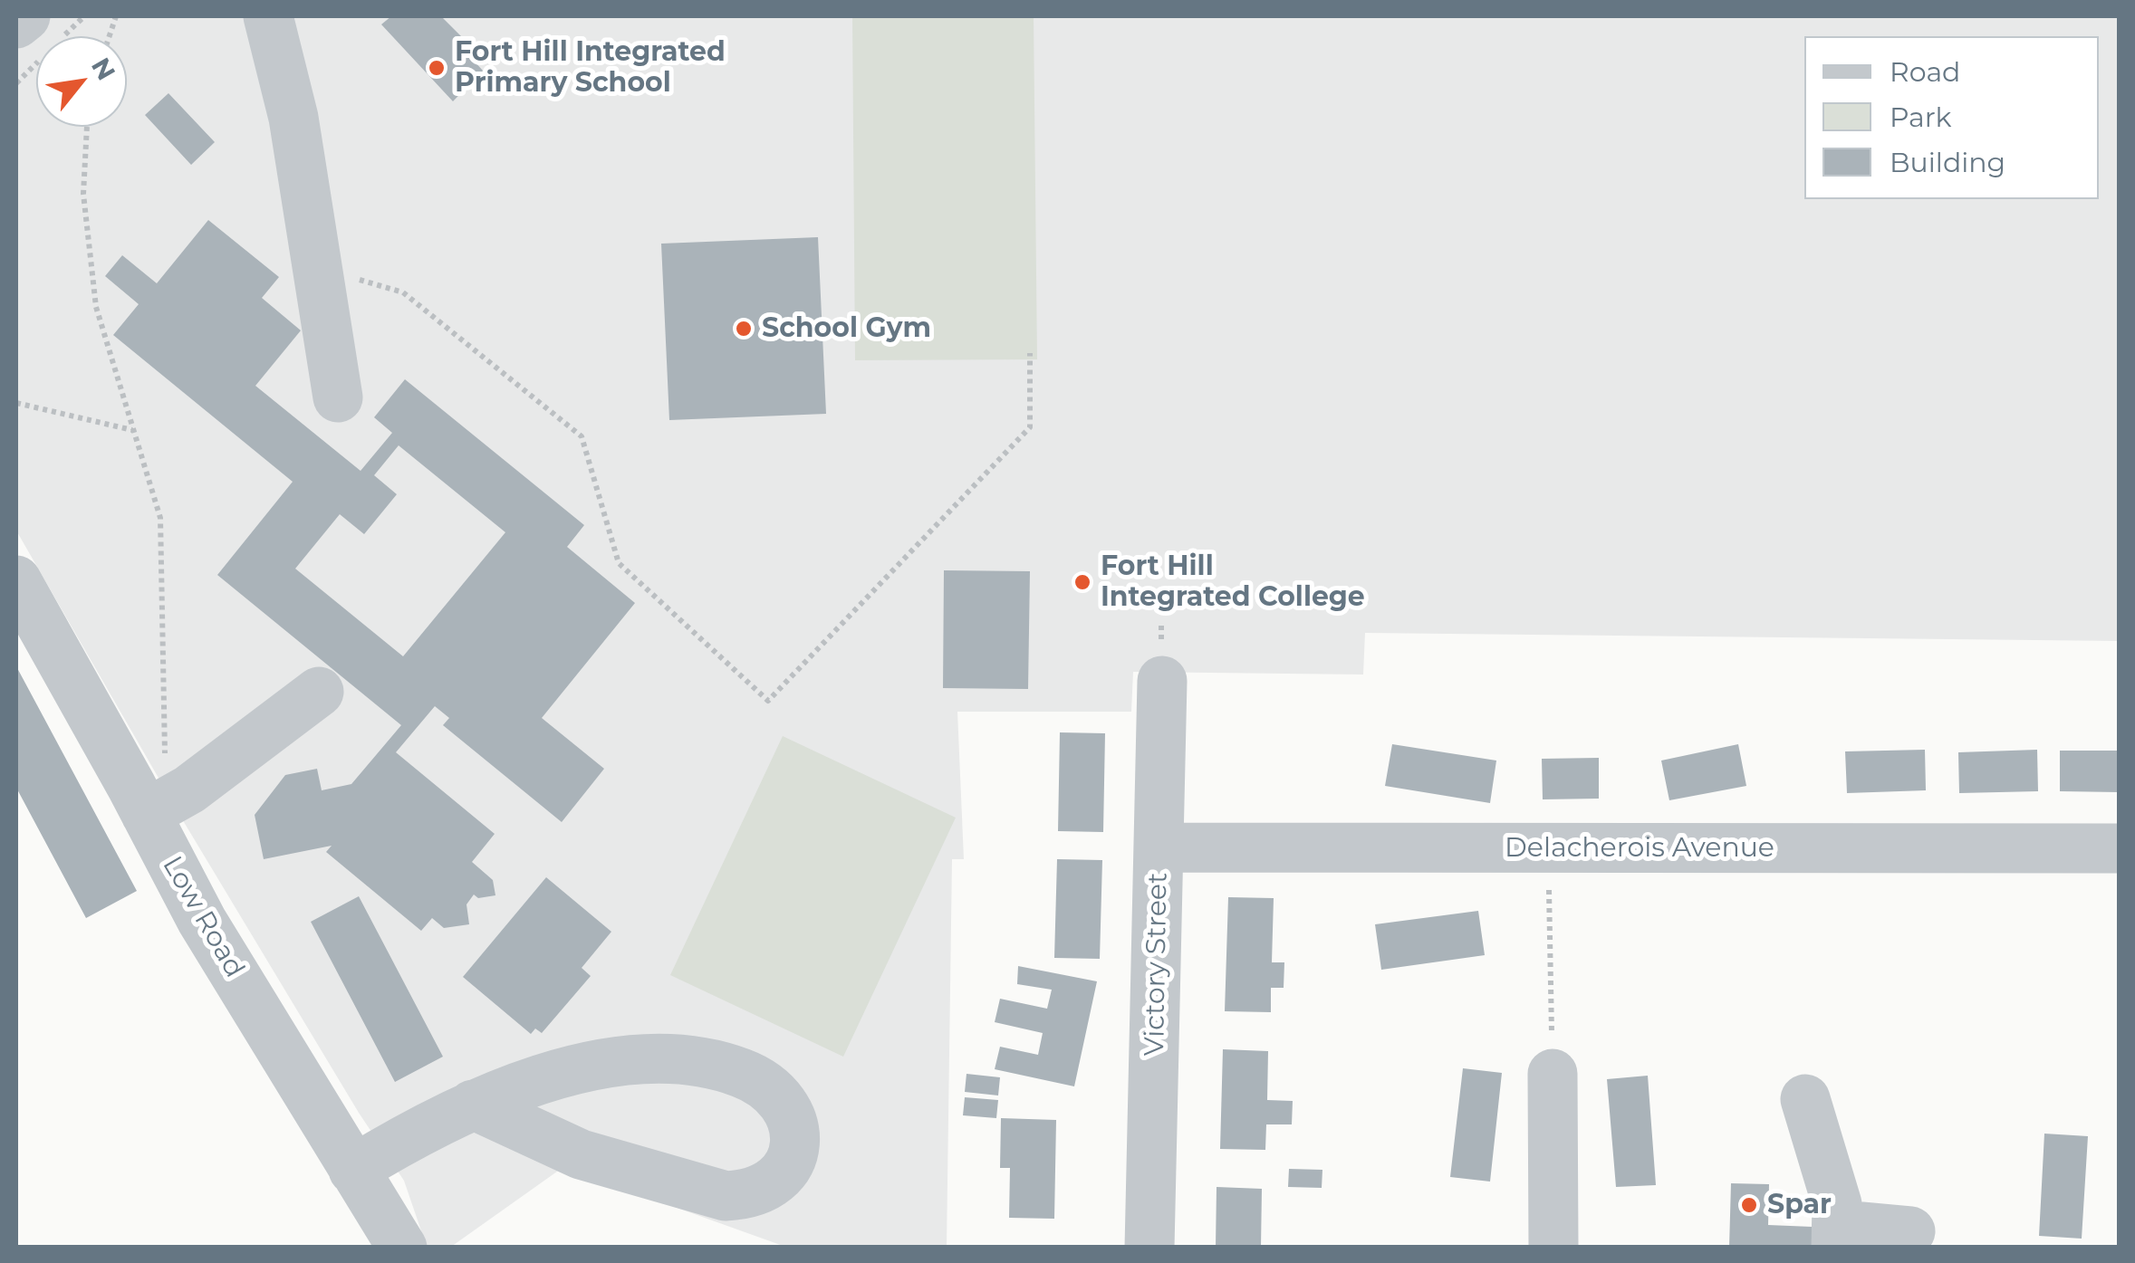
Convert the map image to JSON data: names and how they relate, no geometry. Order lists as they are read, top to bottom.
{
  "streets": {
    "street": ["Delacherois Avenue", "Low Road", "Victory Street"]
  },
  "crossings": [
    ["Delacherois Avenue", "Victory Street"]
  ],
  "places": [
    "Fort Hill Integrated Primary School",
    "School Gym",
    "Fort Hill Integrated College",
    "Spar"
  ],
  "legend": ["Road", "Park", "Building"],
  "north": "top right"
}
